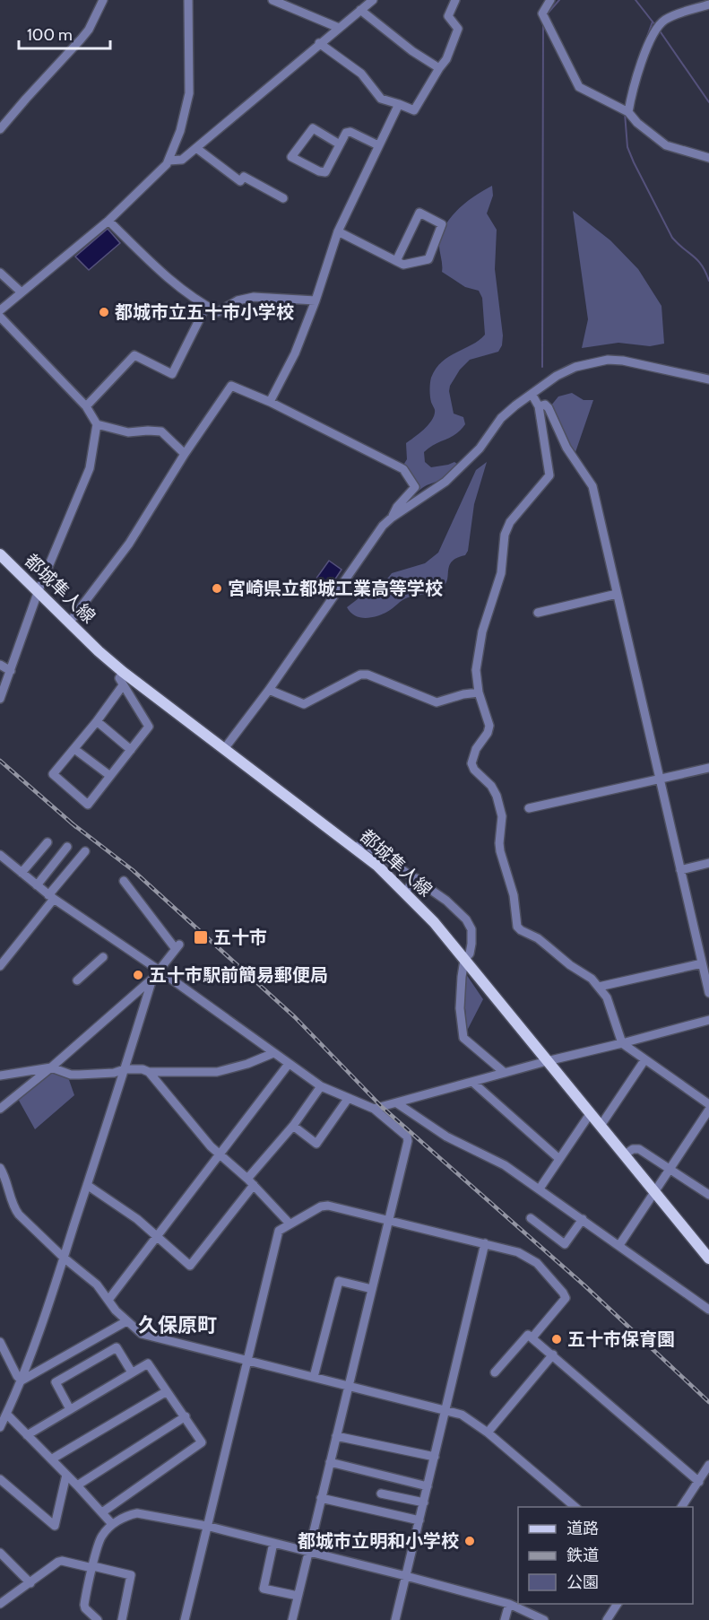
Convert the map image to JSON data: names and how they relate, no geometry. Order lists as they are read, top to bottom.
{
  "streets": {
    "main road": ["都城隼人線"]
  },
  "districts": ["久保原町"],
  "places": {
    "other": [
      "都城市立五十市小学校",
      "宮崎県立都城工業高等学校",
      "五十市駅前簡易郵便局",
      "五十市保育園",
      "都城市立明和小学校"
    ],
    "transit": ["五十市"]
  },
  "legend": ["道路", "鉄道", "公園"],
  "scale_bar": "100 m"
}
